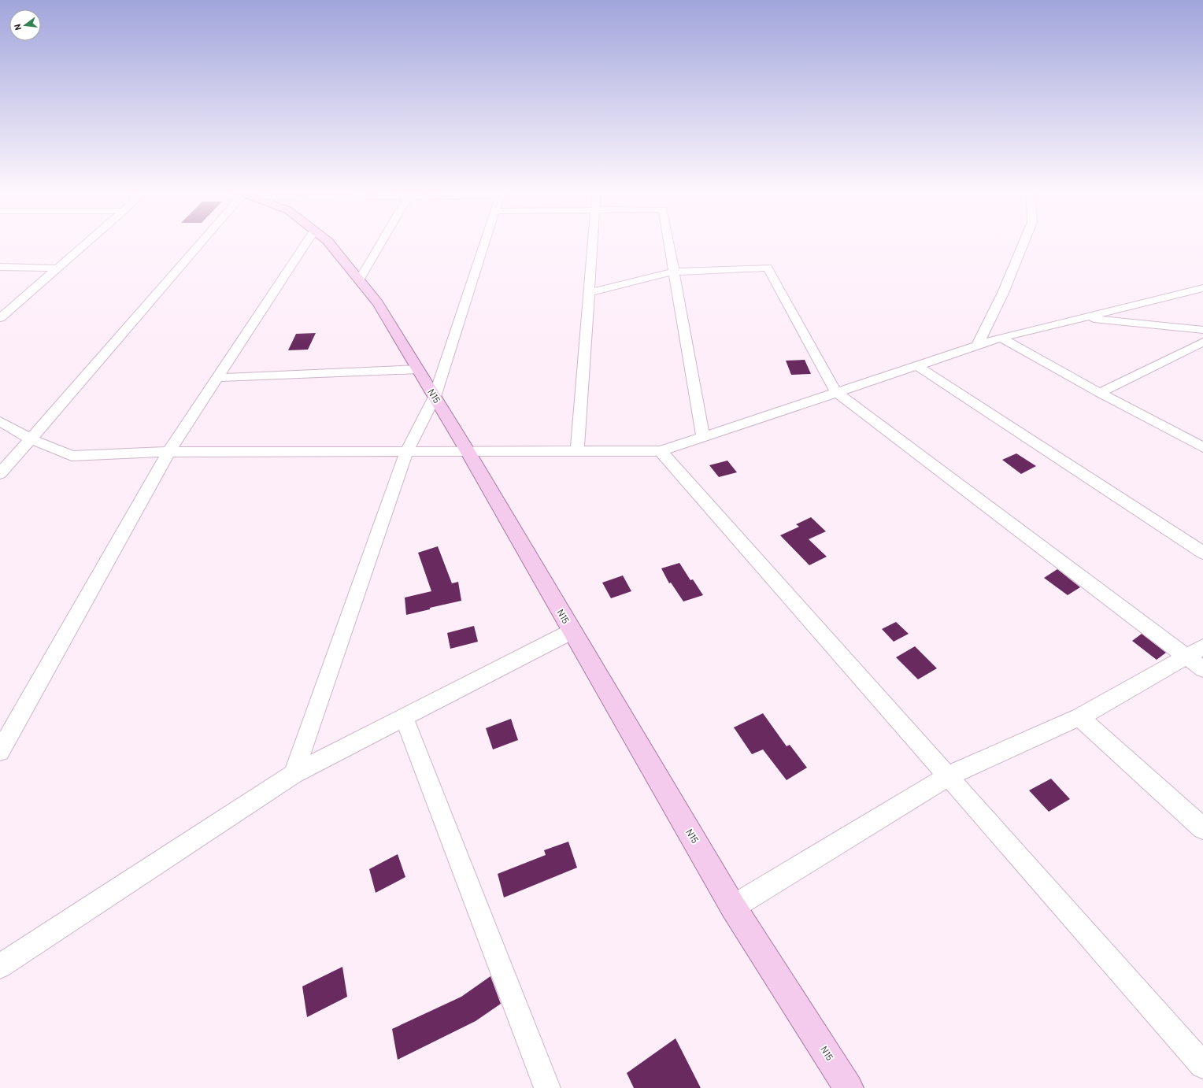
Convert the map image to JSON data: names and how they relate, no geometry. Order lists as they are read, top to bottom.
{
  "streets": {
    "main road": ["N15"]
  },
  "north": "left"
}
